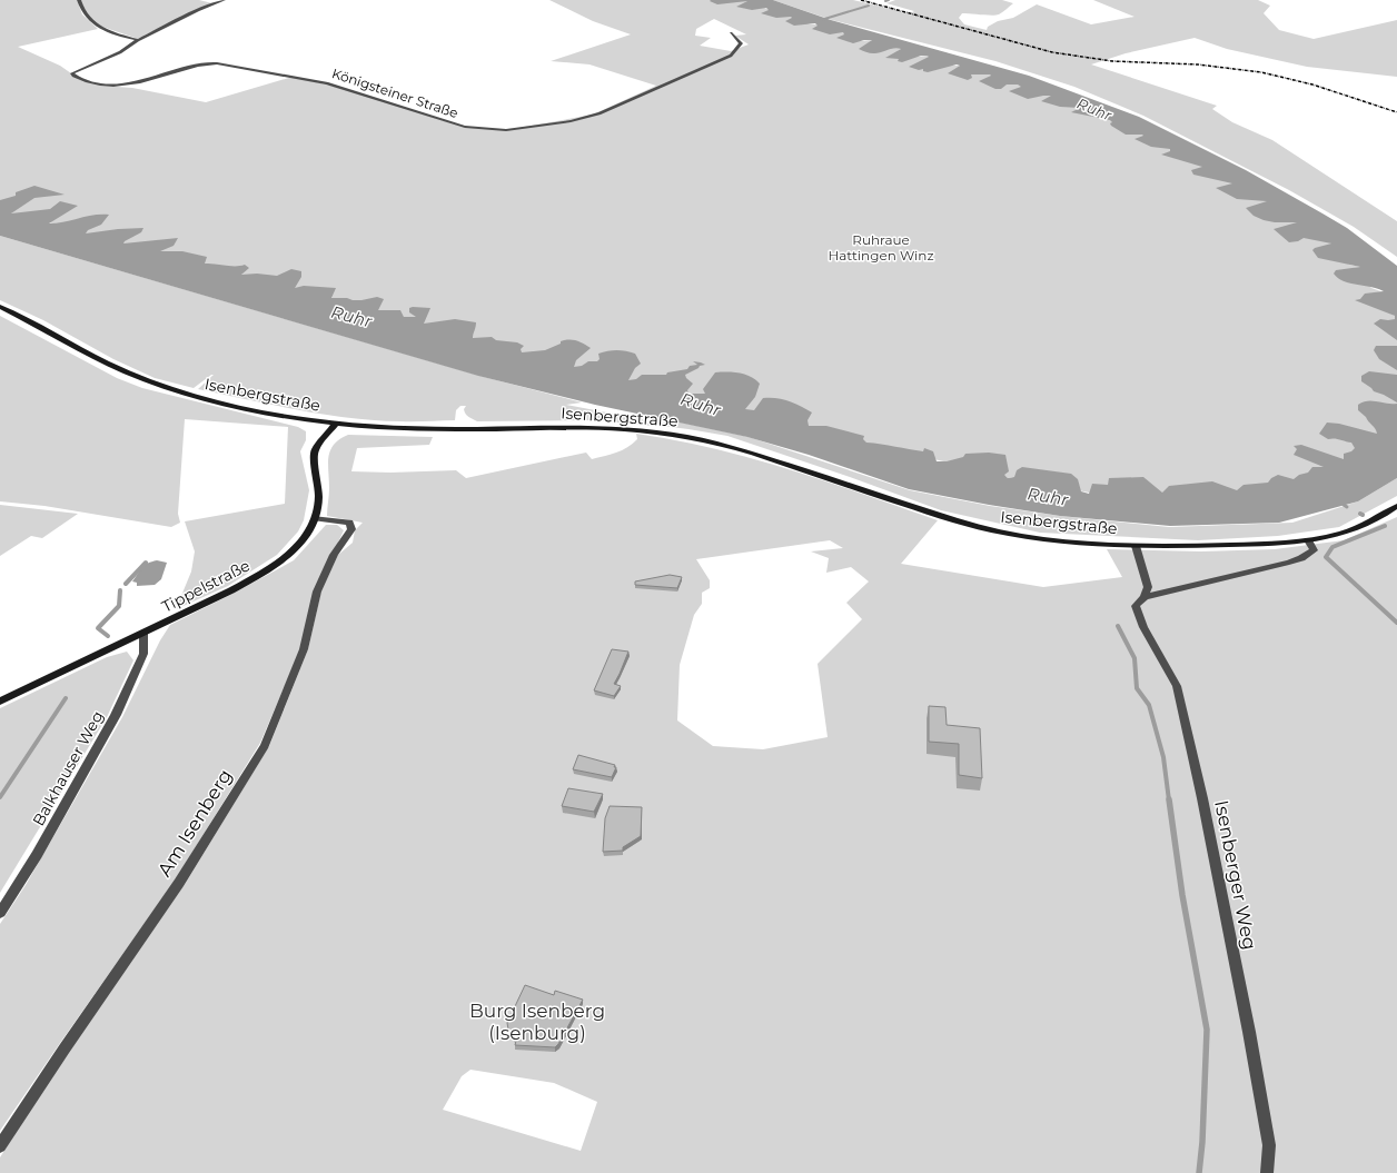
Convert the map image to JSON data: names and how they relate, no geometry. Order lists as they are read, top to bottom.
{
  "streets": {
    "main road": ["Isenbergstraße", "Tippelstraße"],
    "street": [
      "Königsteiner Straße",
      "Balkhauser Weg",
      "Am Isenberg",
      "Isenberger Weg"
    ]
  },
  "crossings": [
    ["Isenbergstraße", "Tippelstraße"],
    ["Isenbergstraße", "Isenberger Weg"],
    ["Tippelstraße", "Balkhauser Weg"],
    ["Tippelstraße", "Am Isenberg"]
  ],
  "water": ["Ruhr"],
  "parks": ["Ruhraue Hattingen Winz", "Burg Isenberg (Isenburg)"]
}
